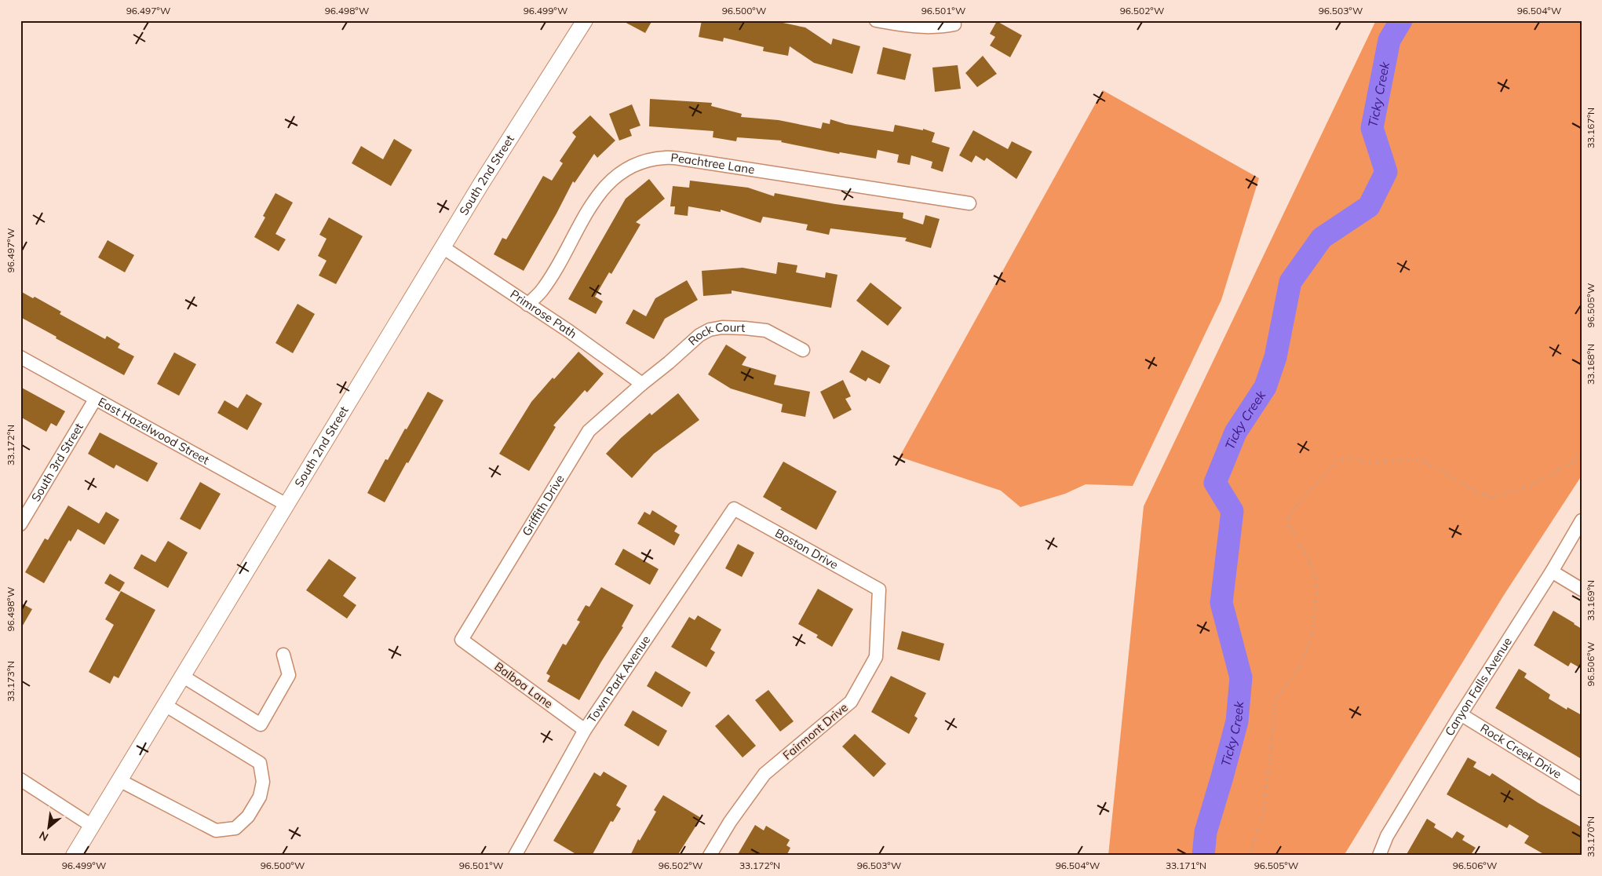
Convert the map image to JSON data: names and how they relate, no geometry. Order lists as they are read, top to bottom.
{
  "streets": {
    "main road": ["South 2nd Street"],
    "street": [
      "Peachtree Lane",
      "Primrose Path",
      "Rock Court",
      "East Hazelwood Street",
      "South 3rd Street",
      "Griffith Drive",
      "Boston Drive",
      "Town Park Avenue",
      "Balboa Lane",
      "Canyon Falls Avenue",
      "Fairmont Drive",
      "Rock Creek Drive"
    ]
  },
  "crossings": [
    ["Peachtree Lane", "Primrose Path"],
    ["South 2nd Street", "Primrose Path"],
    ["South 2nd Street", "East Hazelwood Street"],
    ["Primrose Path", "Rock Court"],
    ["Primrose Path", "Griffith Drive"],
    ["Rock Court", "Griffith Drive"],
    ["East Hazelwood Street", "South 3rd Street"],
    ["Griffith Drive", "Balboa Lane"],
    ["Boston Drive", "Town Park Avenue"],
    ["Boston Drive", "Fairmont Drive"],
    ["Town Park Avenue", "Balboa Lane"],
    ["Canyon Falls Avenue", "Rock Creek Drive"]
  ],
  "water": ["Ticky Creek"],
  "north": "bottom left",
  "coordinates": [
    "96.497°W",
    "96.498°W",
    "96.499°W",
    "96.500°W",
    "96.501°W",
    "96.502°W",
    "96.503°W",
    "96.504°W",
    "33.167°N",
    "96.505°W",
    "33.168°N",
    "33.172°N",
    "33.169°N",
    "96.506°W",
    "33.173°N",
    "33.170°N",
    "33.171°N"
  ]
}
